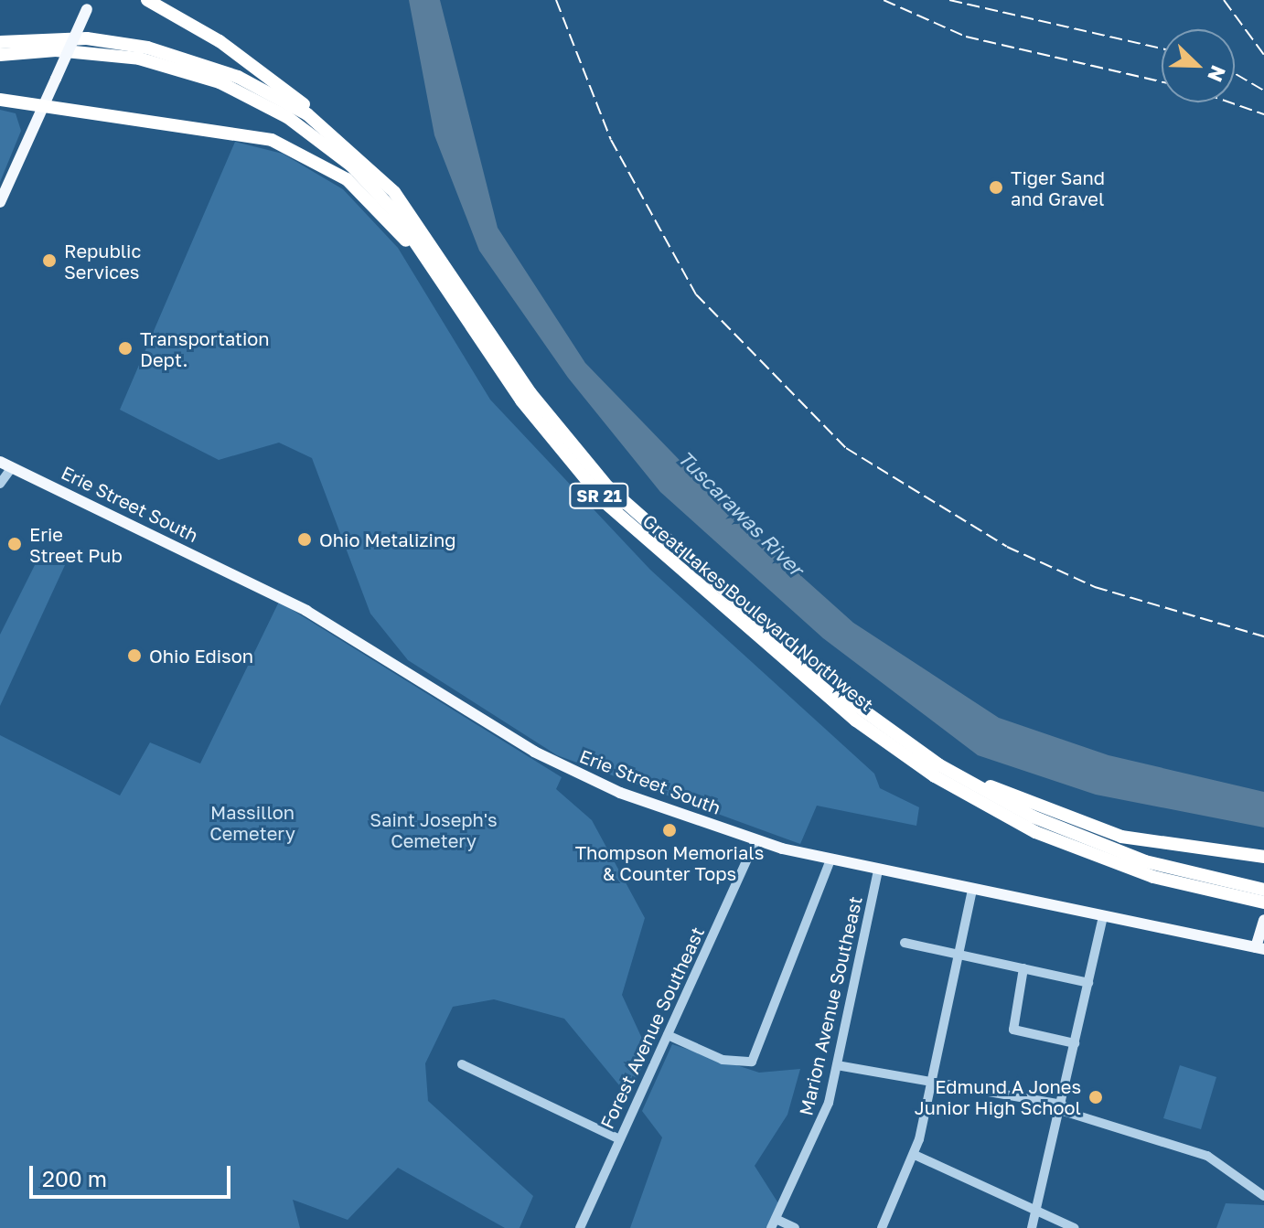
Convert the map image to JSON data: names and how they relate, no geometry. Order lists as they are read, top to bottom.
{
  "streets": {
    "highway": ["SR 21", "Great Lakes Boulevard Northwest"],
    "main road": ["Erie Street South"],
    "street": ["Marion Avenue Southeast", "Forest Avenue Southeast"]
  },
  "crossings": [
    ["Erie Street South", "Marion Avenue Southeast"],
    ["Erie Street South", "Forest Avenue Southeast"]
  ],
  "water": ["Tuscarawas River"],
  "parks": ["Massillon Cemetery", "Saint Joseph's Cemetery"],
  "places": [
    "Tiger Sand and Gravel",
    "Republic Services",
    "Transportation Dept.",
    "Ohio Metalizing",
    "Erie Street Pub",
    "Ohio Edison",
    "Thompson Memorials & Counter Tops",
    "Edmund A Jones Junior High School"
  ],
  "scale_bar": "200 m",
  "north": "bottom right"
}
